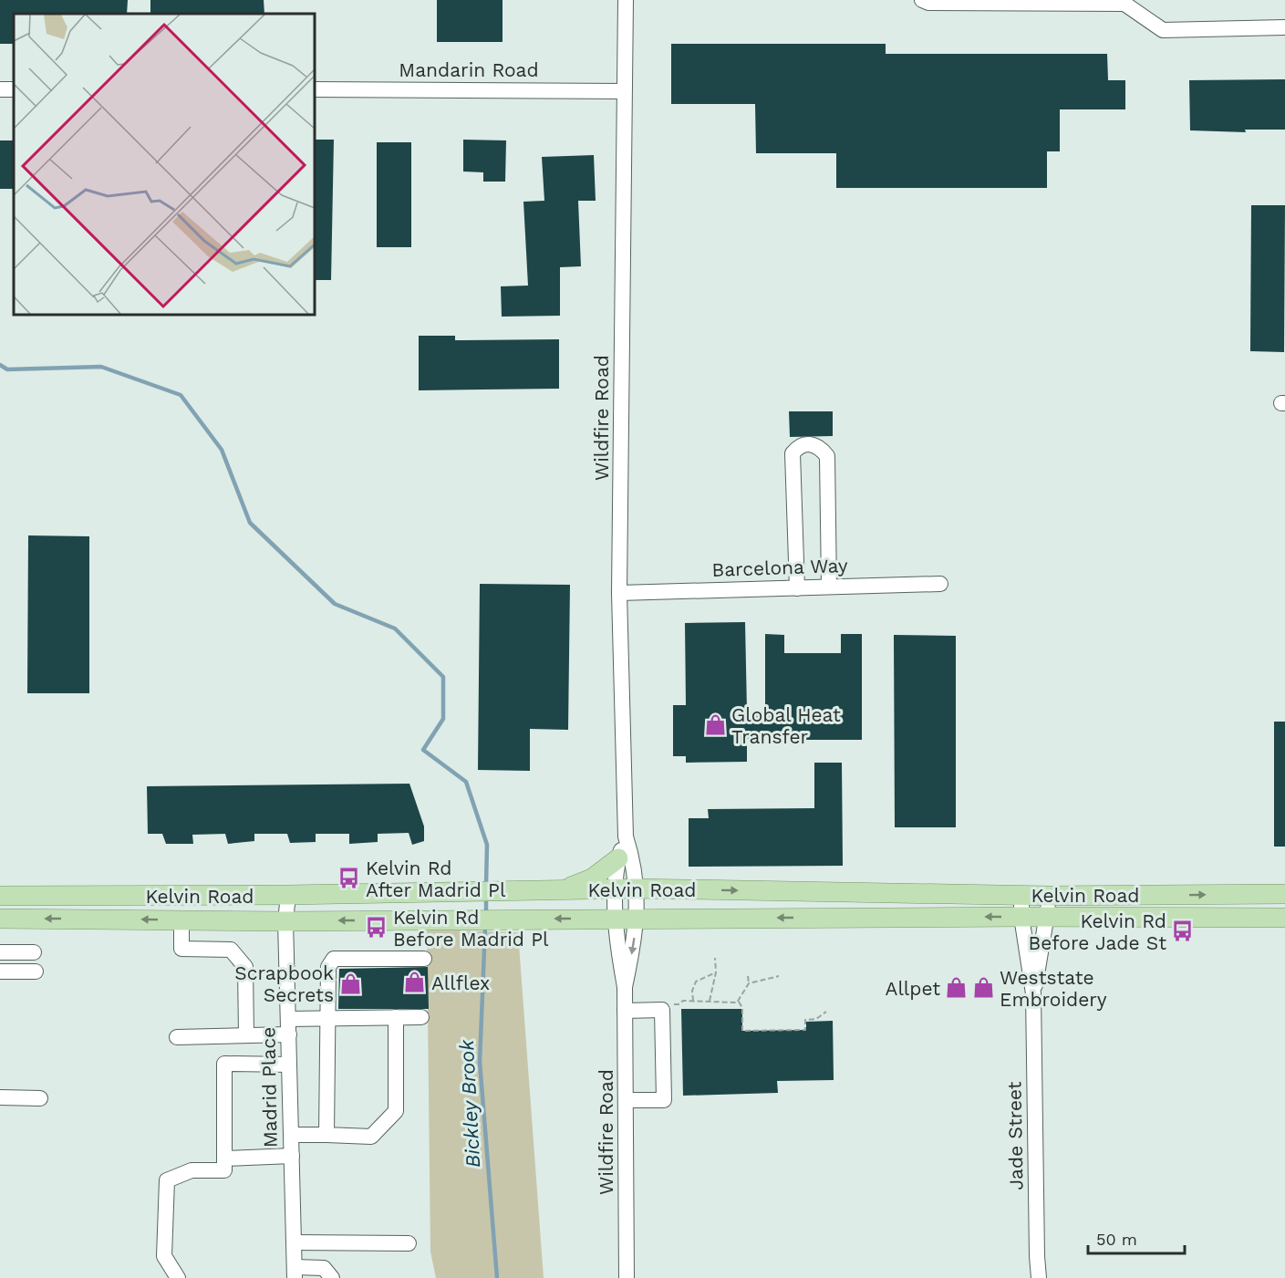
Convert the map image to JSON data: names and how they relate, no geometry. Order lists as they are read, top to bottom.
{
  "streets": {
    "main road": ["Kelvin Road"],
    "street": [
      "Mandarin Road",
      "Wildfire Road",
      "Barcelona Way",
      "Madrid Place",
      "Jade Street"
    ]
  },
  "crossings": [
    ["Mandarin Road", "Wildfire Road"],
    ["Wildfire Road", "Barcelona Way"],
    ["Wildfire Road", "Kelvin Road"],
    ["Kelvin Road", "Madrid Place"],
    ["Kelvin Road", "Jade Street"]
  ],
  "water": ["Bickley Brook"],
  "places": {
    "shop": [
      "Global Heat Transfer",
      "Allflex",
      "Scrapbook Secrets",
      "Allpet",
      "Weststate Embroidery"
    ],
    "bus stop": ["Kelvin Rd After Madrid Pl", "Kelvin Rd Before Madrid Pl", "Kelvin Rd Before Jade St"]
  },
  "scale_bar": "50 m"
}
